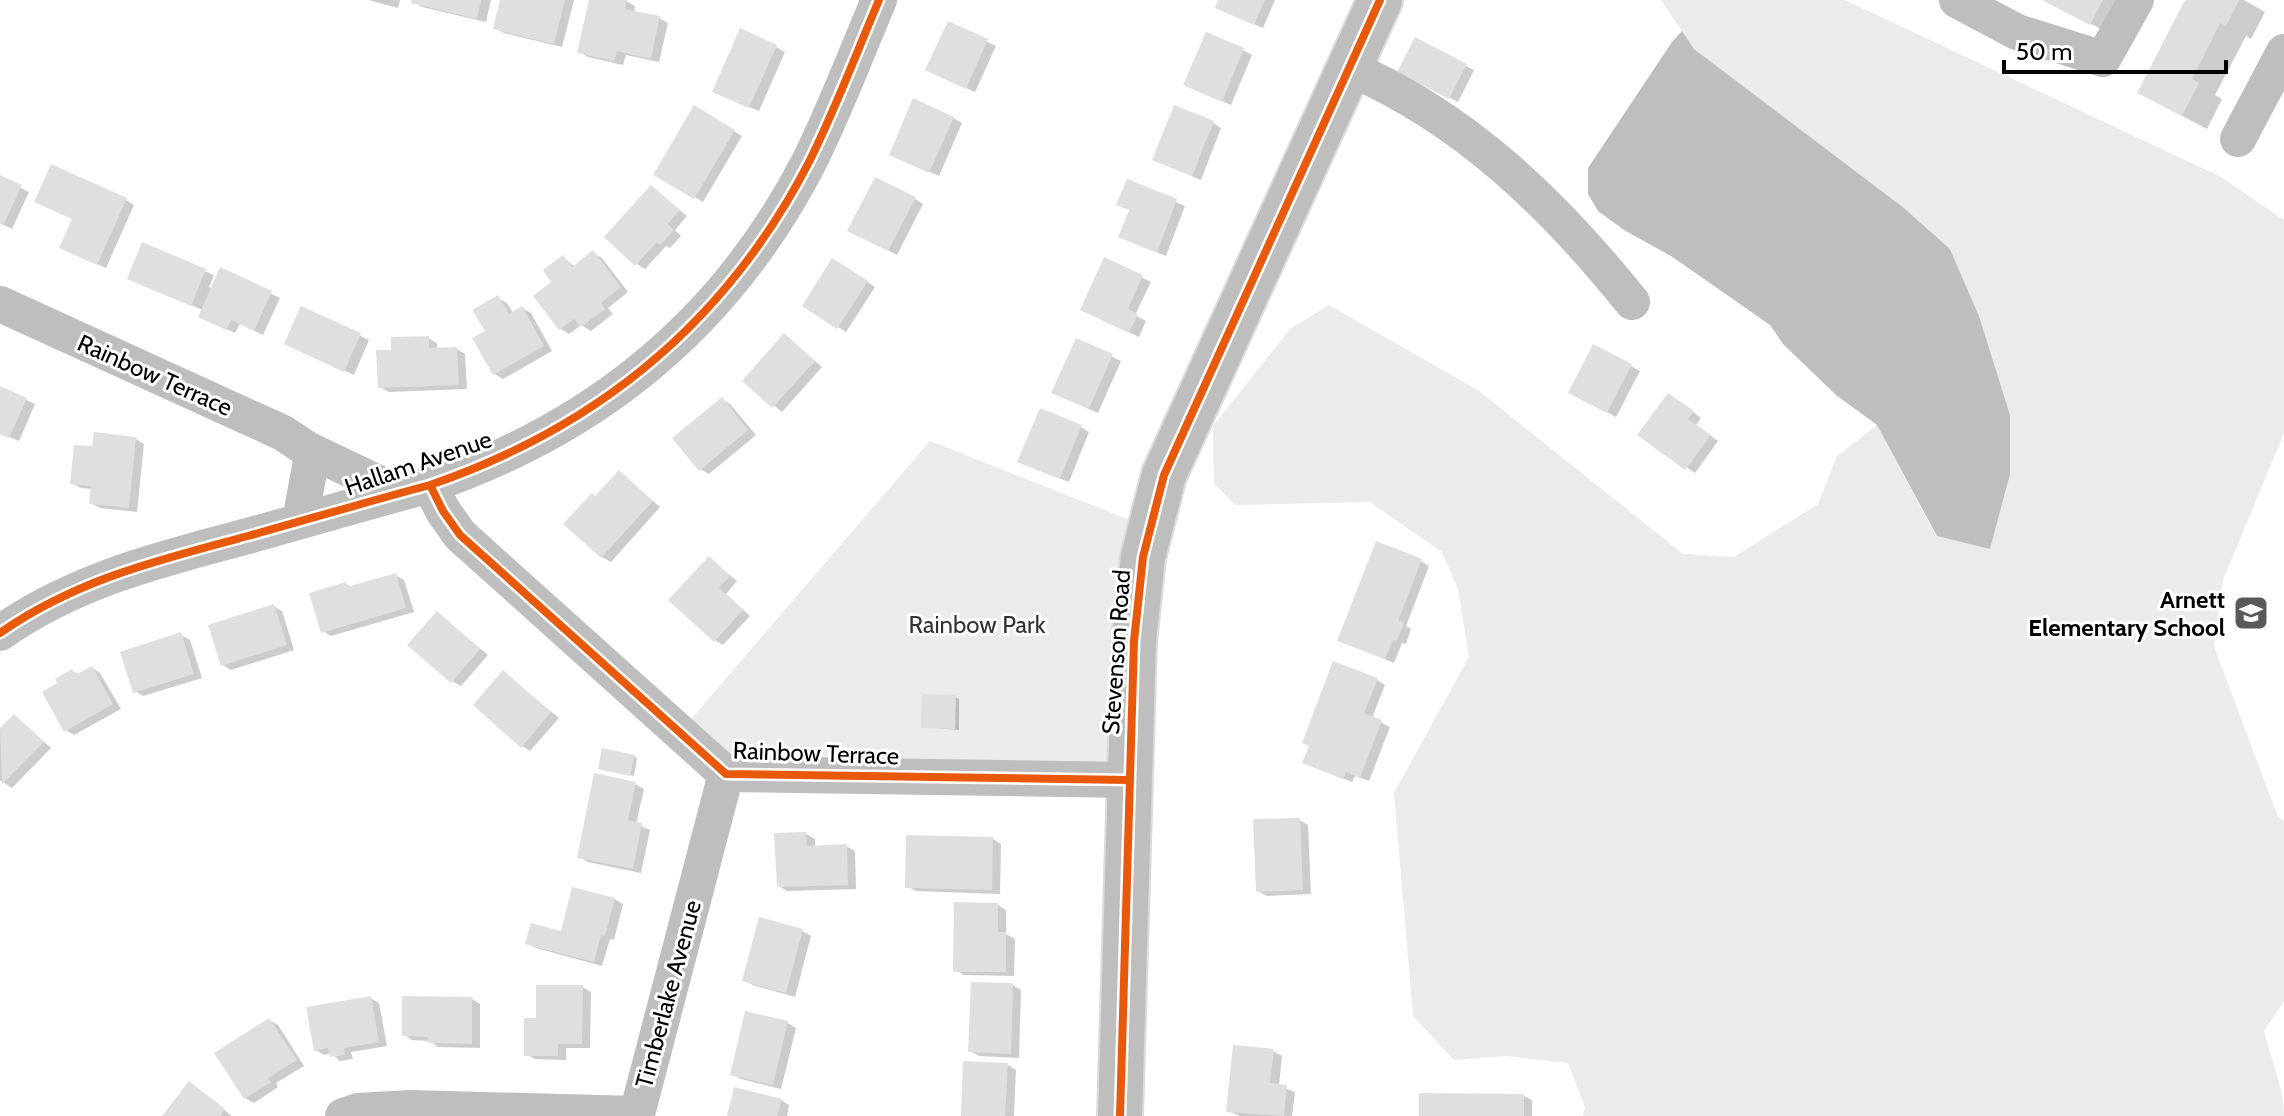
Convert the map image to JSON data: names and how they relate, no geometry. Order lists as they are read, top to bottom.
{
  "streets": {
    "main road": ["Stevenson Road"],
    "street": ["Rainbow Terrace", "Hallam Avenue", "Timberlake Avenue"]
  },
  "crossings": [
    ["Rainbow Terrace", "Hallam Avenue"],
    ["Rainbow Terrace", "Stevenson Road"],
    ["Rainbow Terrace", "Timberlake Avenue"]
  ],
  "parks": ["Rainbow Park"],
  "places": {
    "school or university": ["Arnett Elementary School"]
  },
  "scale_bar": "50 m"
}
